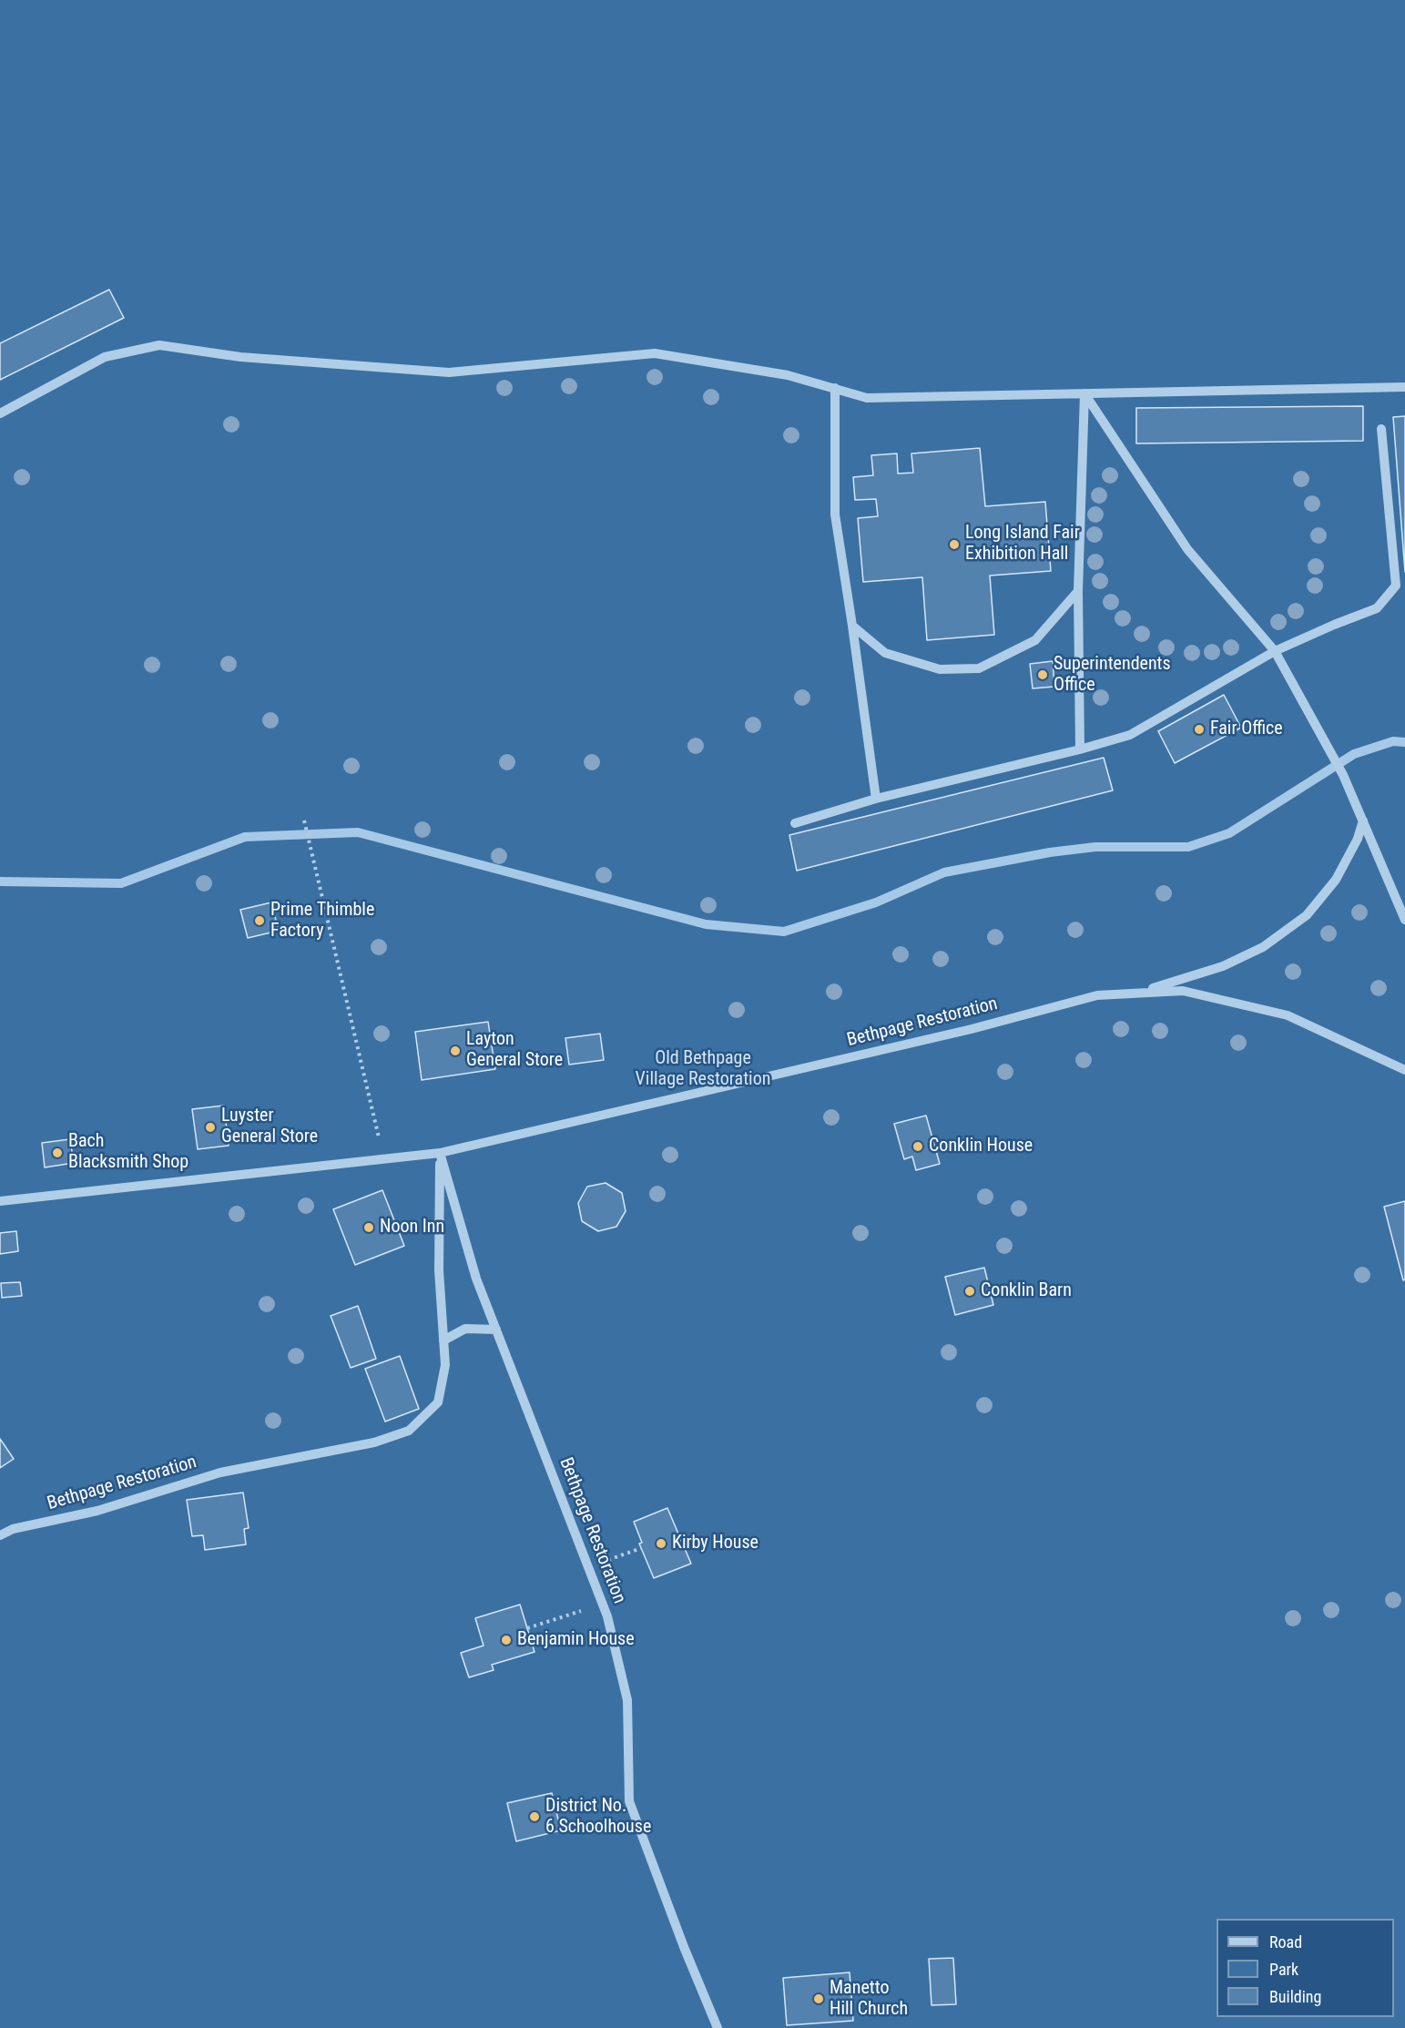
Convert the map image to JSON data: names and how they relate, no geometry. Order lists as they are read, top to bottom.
{
  "streets": {
    "street": ["Bethpage Restoration"]
  },
  "parks": ["Old Bethpage Village Restoration"],
  "places": [
    "Long Island Fair Exhibition Hall",
    "Superintendents Office",
    "Fair Office",
    "Prime Thimble Factory",
    "Layton General Store",
    "Luyster General Store",
    "Conklin House",
    "Bach Blacksmith Shop",
    "Noon Inn",
    "Conklin Barn",
    "Kirby House",
    "Benjamin House",
    "District No. 6 Schoolhouse",
    "Manetto Hill Church"
  ],
  "legend": ["Road", "Park", "Building"]
}
